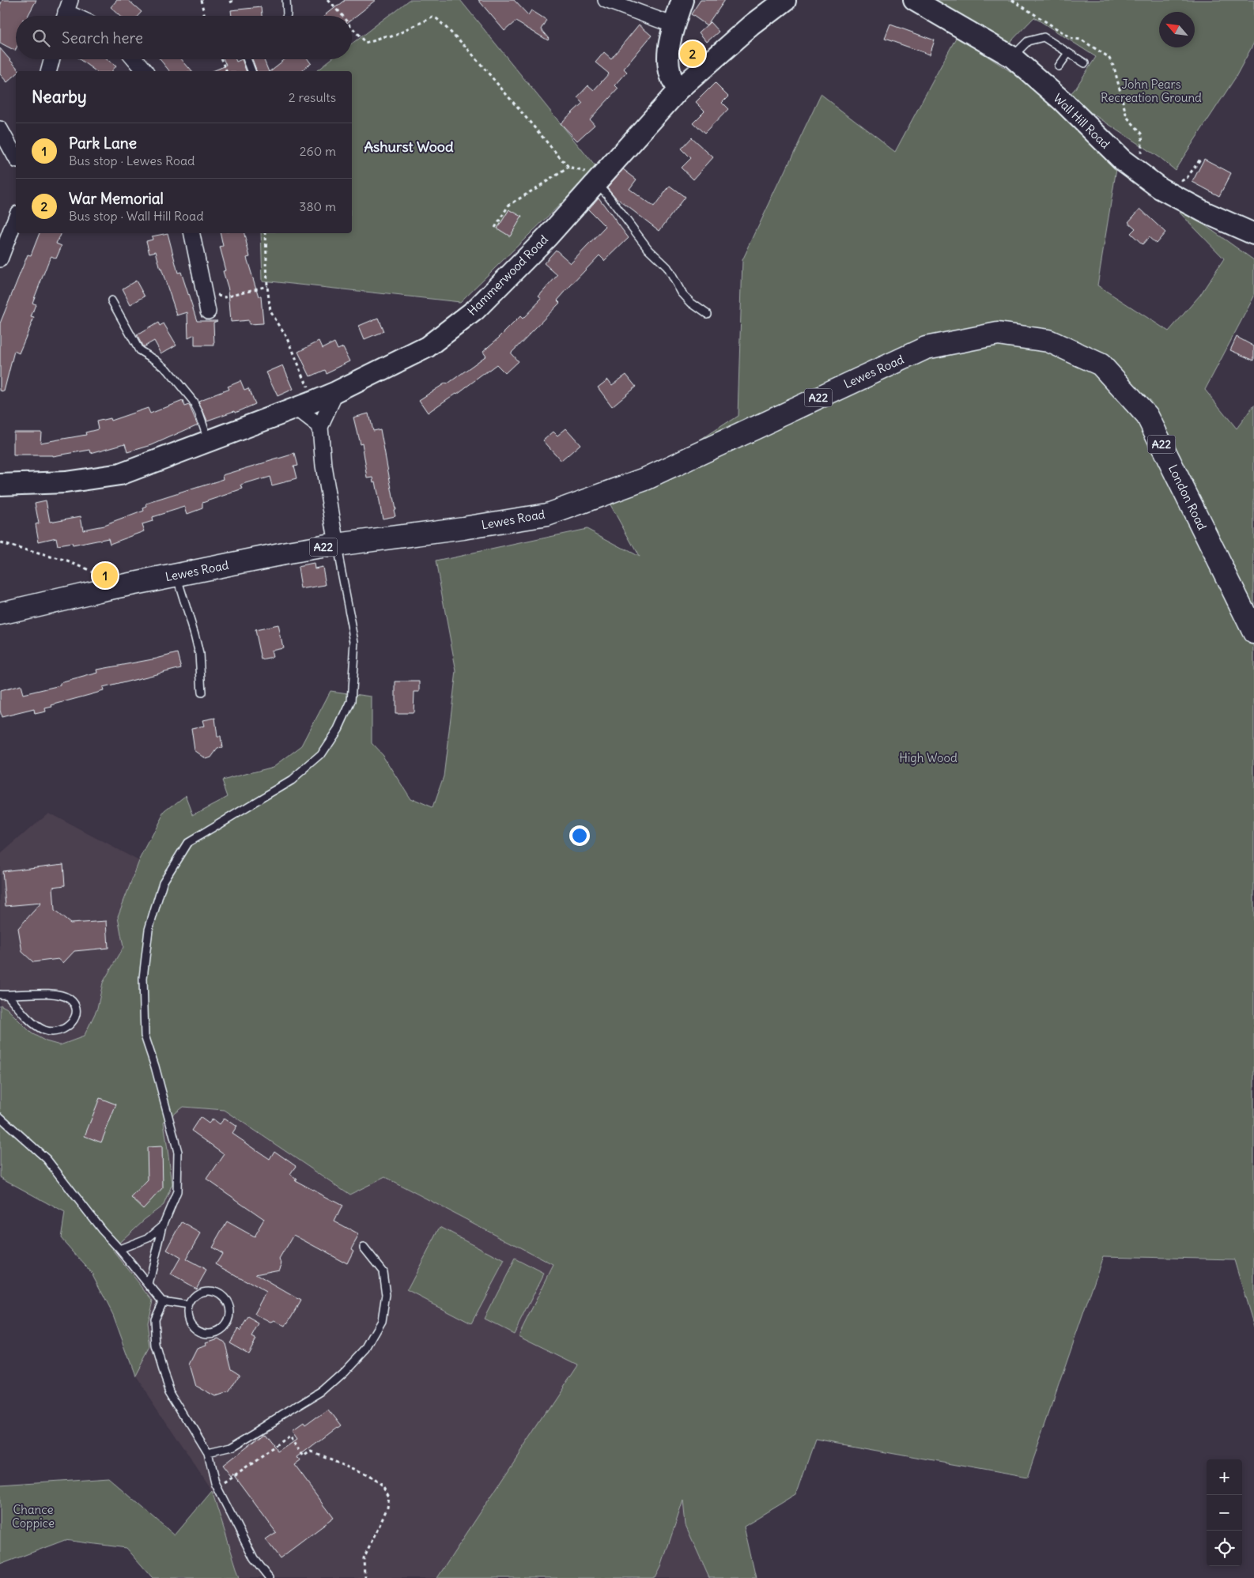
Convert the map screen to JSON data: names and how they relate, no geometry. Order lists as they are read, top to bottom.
{
  "streets": {
    "highway": ["Lewes Road", "A22", "London Road"],
    "street": ["Wall Hill Road", "Hammerwood Road"]
  },
  "crossings": [
    ["Lewes Road", "London Road"]
  ],
  "districts": ["Ashurst Wood"],
  "parks": ["John Pears Recreation Ground", "High Wood", "Chance Coppice"],
  "north": "top left",
  "page": {
    "search": "Search here",
    "pins": ["2", "1"],
    "heading": ["Nearby", "2 results"],
    "list": [
      {
        "mark": "1",
        "name": "Park Lane",
        "note": "Bus stop · Lewes Road",
        "value": "260 m"
      },
      {
        "mark": "2",
        "name": "War Memorial",
        "note": "Bus stop · Wall Hill Road",
        "value": "380 m"
      }
    ],
    "map_buttons": ["+", "−"]
  }
}
